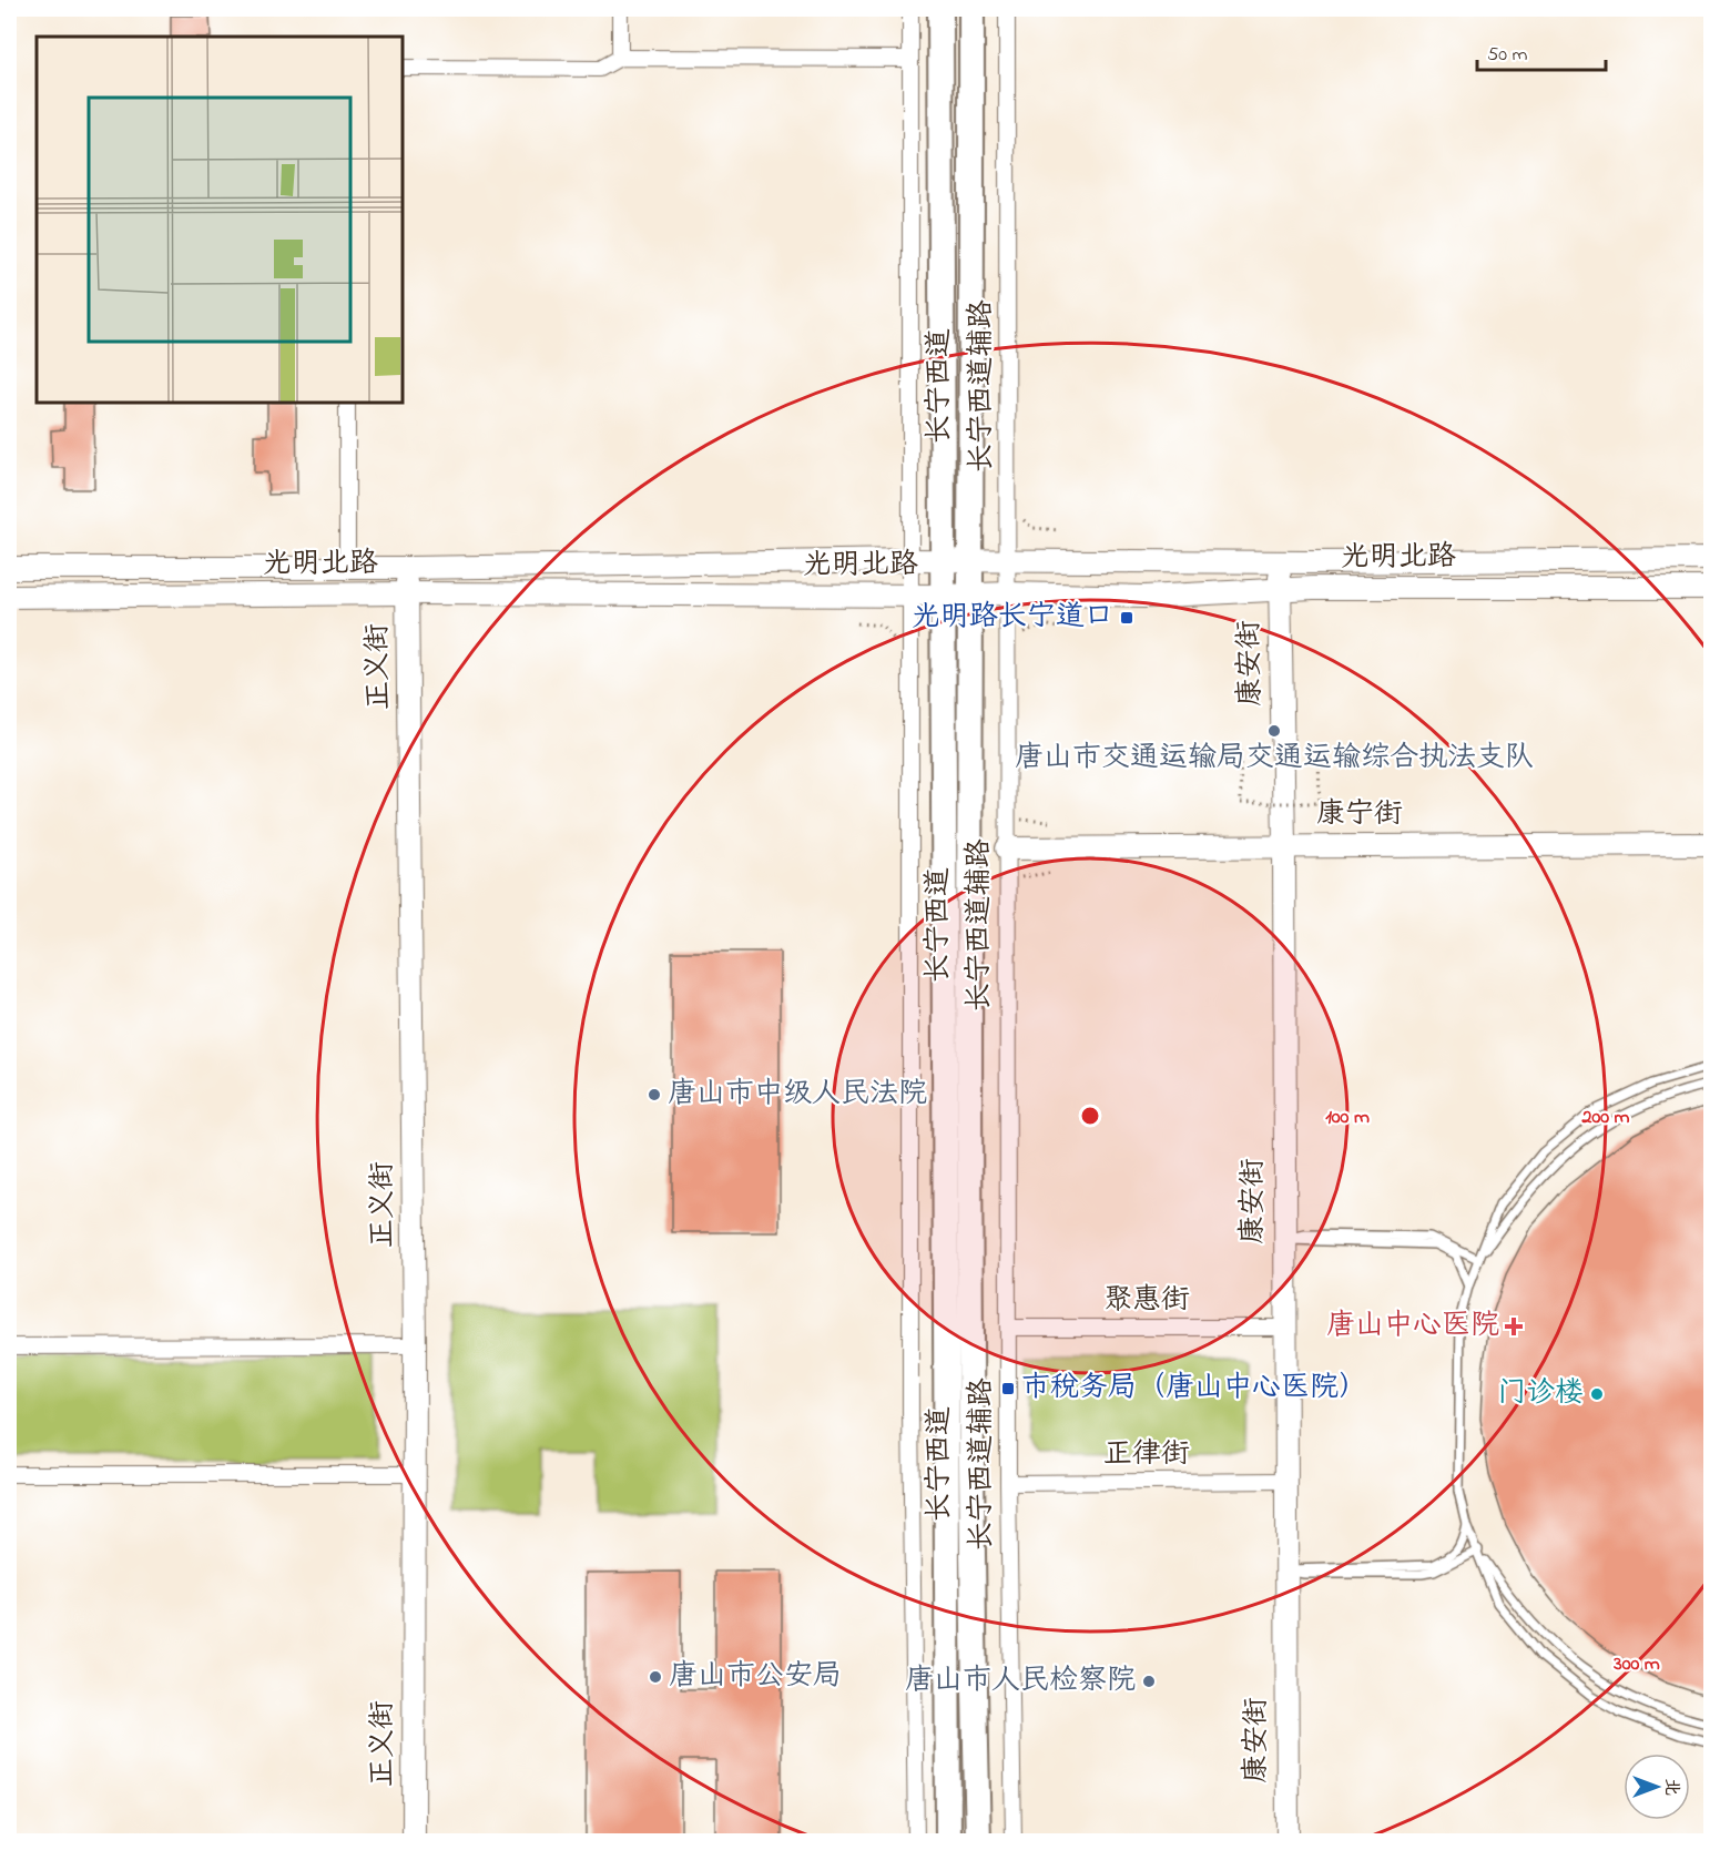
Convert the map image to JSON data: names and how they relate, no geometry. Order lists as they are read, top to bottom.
{
  "streets": {
    "main road": [
      "长宁西道",
      "光明北路",
      "康安街",
      "正义街",
      "康宁街"
    ],
    "street": ["长宁西道辅路", "聚惠街", "正律街"]
  },
  "crossings": [
    ["长宁西道", "光明北路"],
    ["长宁西道辅路", "光明北路"],
    ["长宁西道辅路", "康宁街"],
    ["长宁西道辅路", "聚惠街"],
    ["长宁西道辅路", "正律街"],
    ["光明北路", "康安街"],
    ["光明北路", "正义街"],
    ["康安街", "康宁街"],
    ["康安街", "聚惠街"],
    ["康安街", "正律街"]
  ],
  "places": {
    "transit": ["光明路长宁道口", "市税务局（唐山中心医院）"],
    "other": [
      "唐山市交通运输局交通运输综合执法支队",
      "唐山市中级人民法院",
      "门诊楼",
      "唐山市公安局",
      "唐山市人民检察院"
    ],
    "health": ["唐山中心医院"]
  },
  "scale_bar": "50 m",
  "north": "right",
  "rings": ["100 m", "200 m", "300 m"]
}
